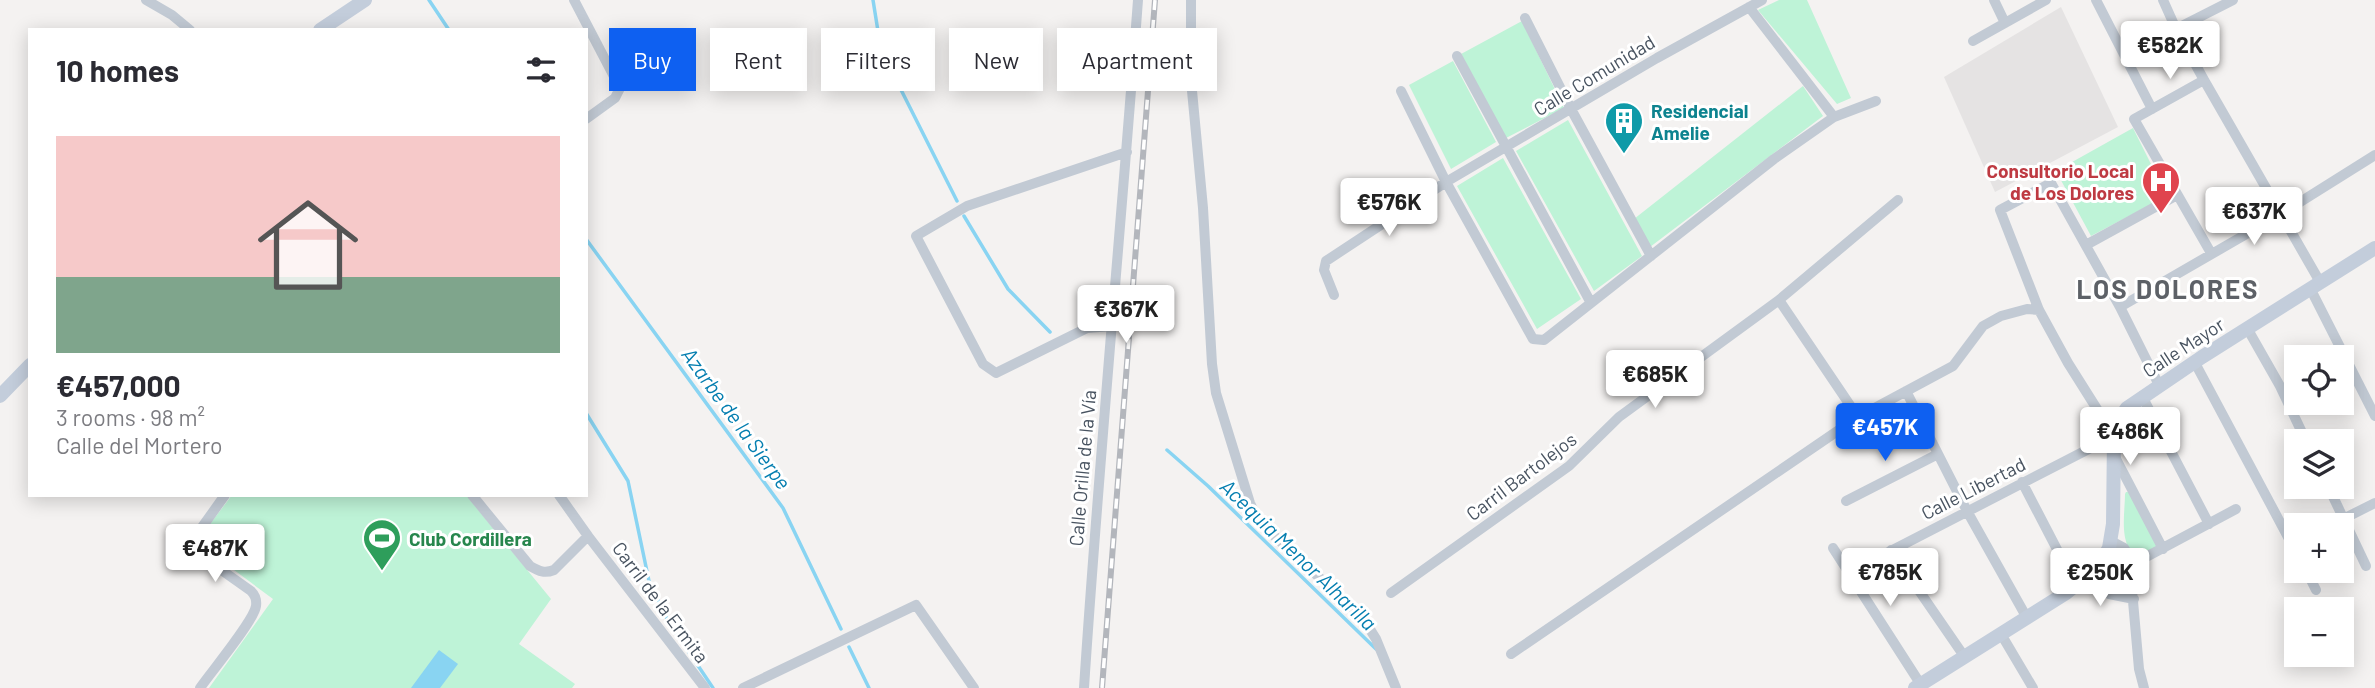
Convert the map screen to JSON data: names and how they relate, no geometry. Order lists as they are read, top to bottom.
{
  "streets": {
    "main road": ["Calle Mayor"],
    "street": [
      "Calle Comunidad",
      "Calle Orilla de la Vía",
      "Carril Bartolejos",
      "Calle Libertad",
      "Carril de la Ermita"
    ]
  },
  "crossings": [
    ["Calle Mayor", "Calle Libertad"]
  ],
  "districts": ["LOS DOLORES"],
  "water": ["Azarbe de la Sierpe", "Acequia Menor Alharilla"],
  "places": {
    "building": ["Residencial Amelie"],
    "hospital": ["Consultorio Local de Los Dolores"],
    "sports": ["Club Cordillera"]
  },
  "page": {
    "price": [
      "€582K",
      "€576K",
      "€637K",
      "€367K",
      "€685K",
      "€457K",
      "€486K",
      "€487K",
      "€785K",
      "€250K"
    ],
    "chip": [
      "Buy",
      "Rent",
      "Filters",
      "New",
      "Apartment"
    ],
    "heading": "10 homes",
    "list": [
      {
        "name": "€457,000",
        "note": "3 rooms · 98 m² · Calle del Mortero"
      }
    ],
    "map_buttons": ["+", "−"]
  }
}
